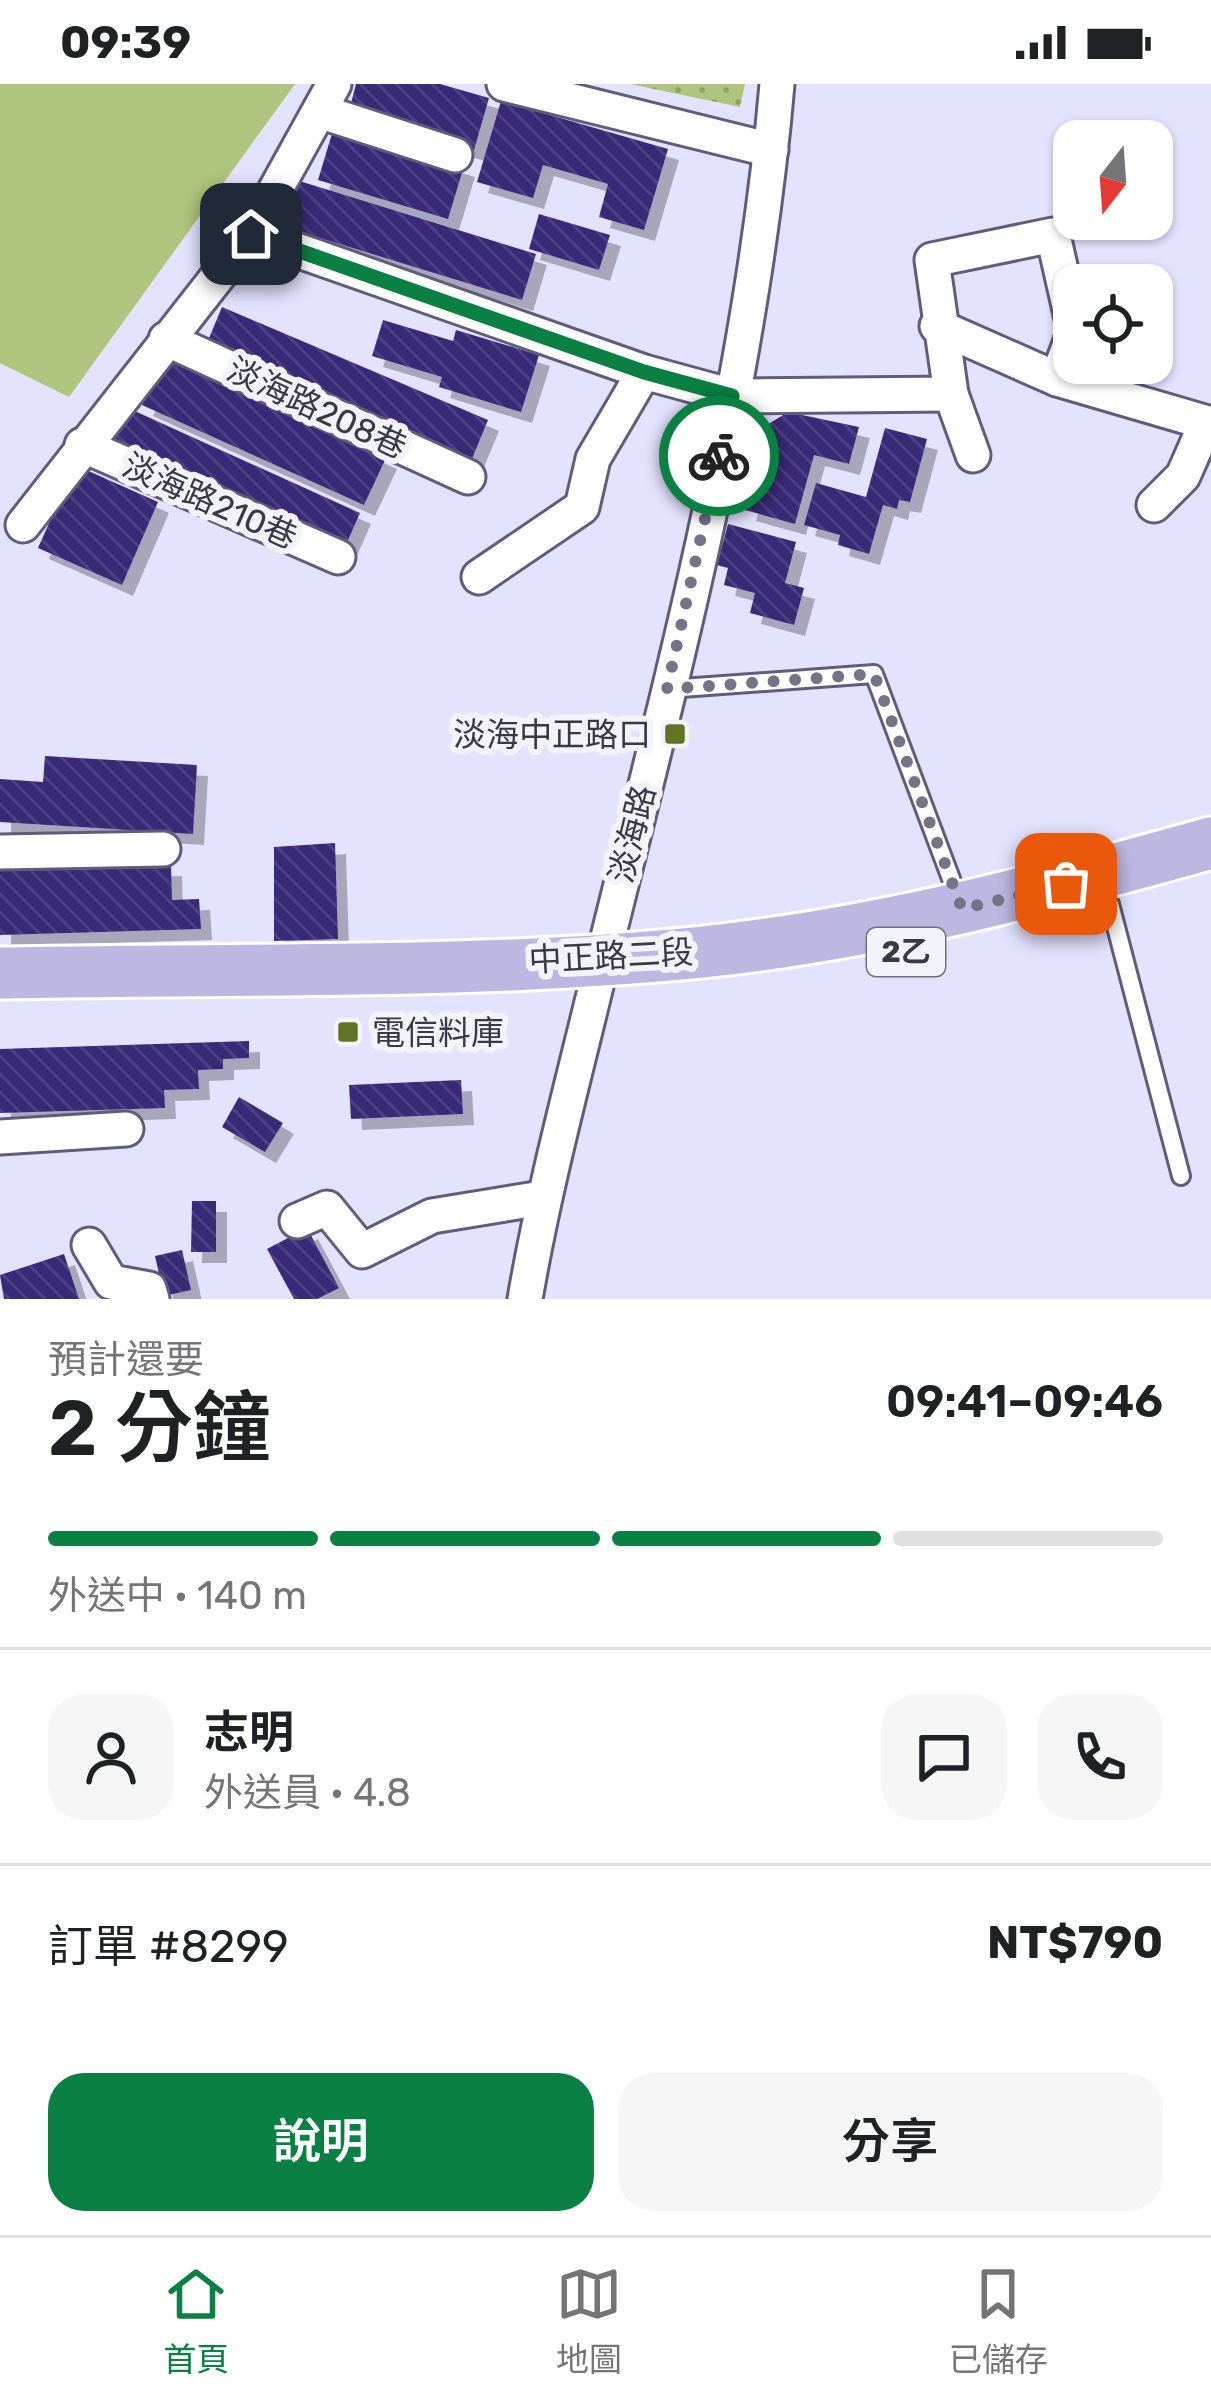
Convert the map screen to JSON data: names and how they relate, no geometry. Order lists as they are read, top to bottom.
{
  "streets": {
    "main road": ["2乙", "中正路二段"],
    "street": ["淡海路208巷", "淡海路210巷", "淡海路"]
  },
  "crossings": [
    ["淡海路", "中正路二段"]
  ],
  "places": {
    "transit": ["淡海中正路口", "電信料庫"]
  },
  "north": "bottom",
  "page": {
    "status": "09:39",
    "heading": ["2 分鐘", "預計還要", "09:41–09:46"],
    "panel": [
      "志明",
      "外送員 · 4.8",
      "訂單 #8299",
      "NT$790"
    ],
    "bar": "外送中 · 140 m",
    "buttons": ["說明", "分享"],
    "tabs": ["首頁", "地圖", "已儲存"]
  }
}
